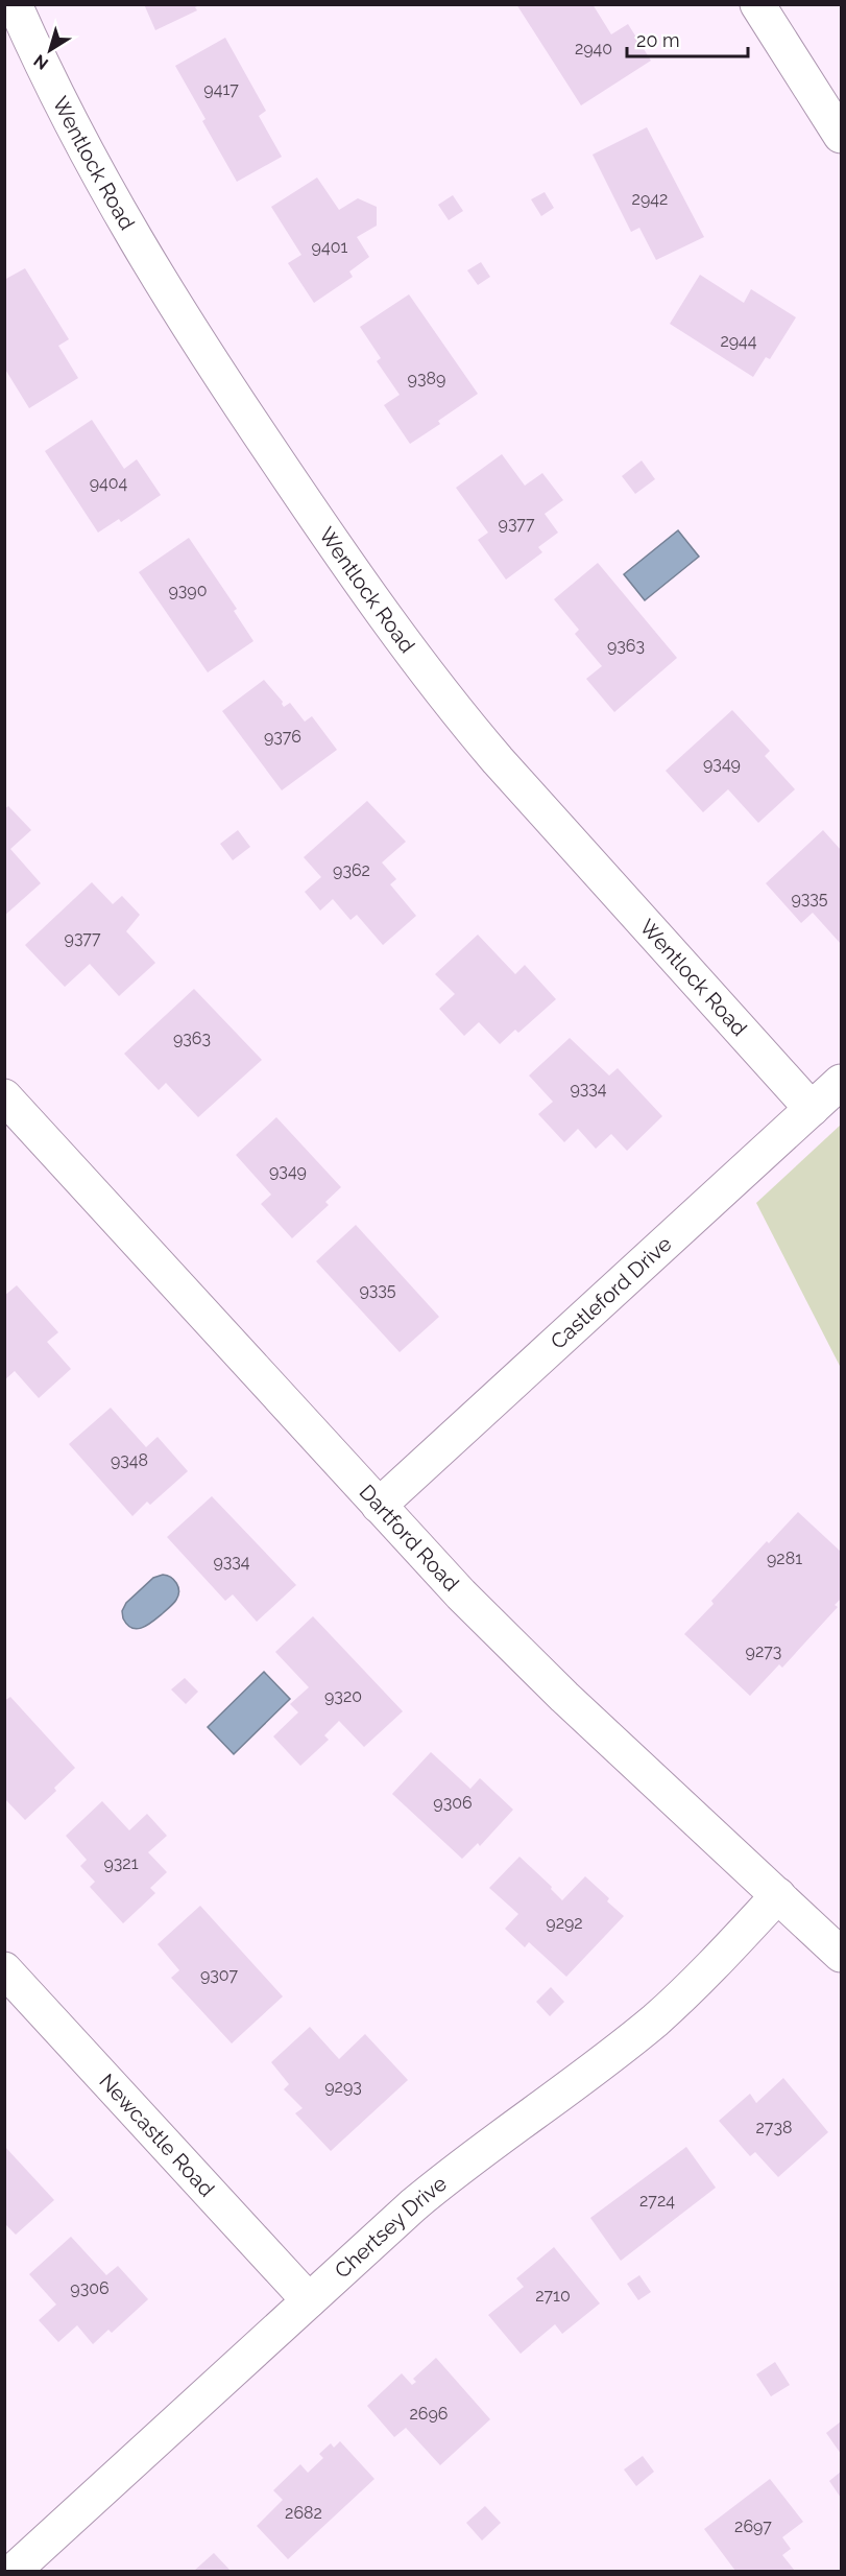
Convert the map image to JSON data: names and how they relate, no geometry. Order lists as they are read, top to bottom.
{
  "streets": {
    "street": [
      "Wentlock Road",
      "Castleford Drive",
      "Dartford Road",
      "Newcastle Road",
      "Chertsey Drive"
    ]
  },
  "crossings": [
    ["Wentlock Road", "Castleford Drive"],
    ["Castleford Drive", "Dartford Road"],
    ["Dartford Road", "Chertsey Drive"],
    ["Newcastle Road", "Chertsey Drive"]
  ],
  "house_numbers": [
    "2940",
    "9417",
    "2942",
    "9401",
    "2944",
    "9389",
    "9404",
    "9377",
    "9390",
    "9363",
    "9376",
    "9349",
    "9362",
    "9335",
    "9377",
    "9363",
    "9334",
    "9349",
    "9335",
    "9348",
    "9281",
    "9334",
    "9273",
    "9320",
    "9306",
    "9321",
    "9292",
    "9307",
    "9293",
    "2738",
    "2724",
    "9306",
    "2710",
    "2696",
    "2682",
    "2697"
  ],
  "scale_bar": "20 m",
  "north": "bottom left"
}
